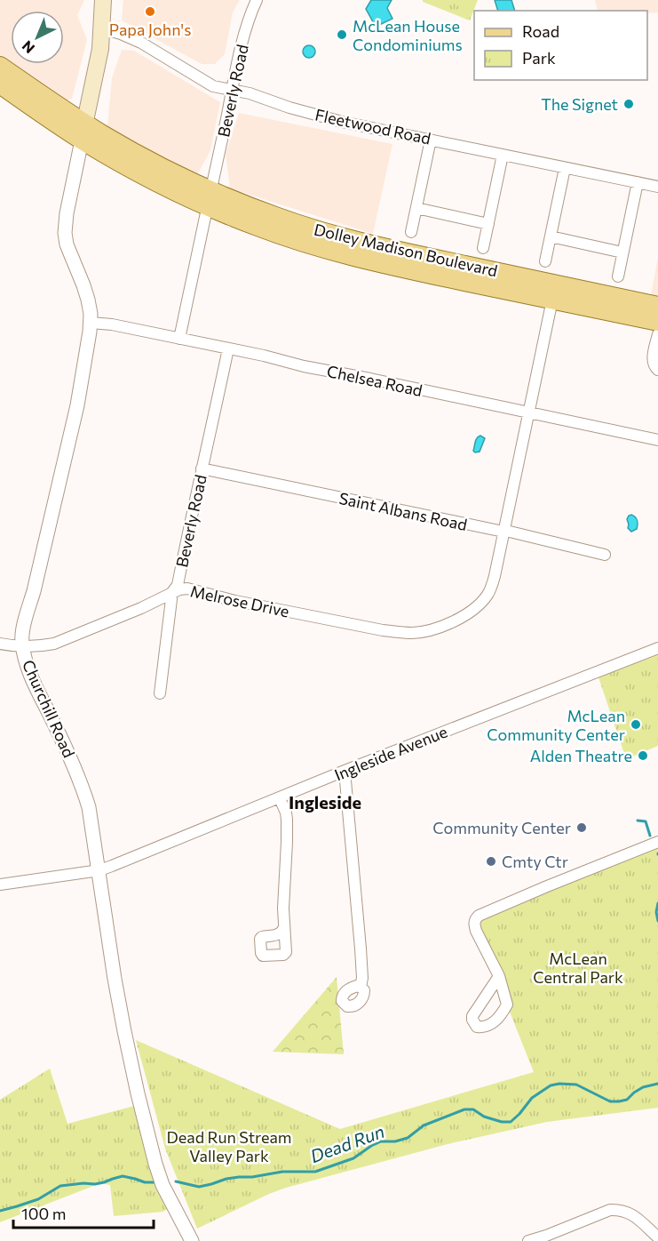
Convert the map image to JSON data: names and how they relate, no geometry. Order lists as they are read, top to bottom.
{
  "streets": {
    "main road": ["Dolley Madison Boulevard"],
    "street": [
      "Beverly Road",
      "Fleetwood Road",
      "Chelsea Road",
      "Saint Albans Road",
      "Melrose Drive",
      "Churchill Road",
      "Ingleside Avenue"
    ]
  },
  "crossings": [
    ["Beverly Road", "Fleetwood Road"],
    ["Beverly Road", "Dolley Madison Boulevard"],
    ["Beverly Road", "Chelsea Road"],
    ["Beverly Road", "Saint Albans Road"],
    ["Beverly Road", "Melrose Drive"],
    ["Dolley Madison Boulevard", "Churchill Road"],
    ["Chelsea Road", "Churchill Road"],
    ["Saint Albans Road", "Melrose Drive"],
    ["Melrose Drive", "Churchill Road"],
    ["Churchill Road", "Ingleside Avenue"]
  ],
  "districts": ["Ingleside"],
  "water": ["Dead Run"],
  "parks": ["McLean Central Park", "Dead Run Stream Valley Park"],
  "places": [
    "Papa John's",
    "McLean House Condominiums",
    "The Signet",
    "McLean Community Center",
    "Alden Theatre",
    "Community Center",
    "Cmty Ctr"
  ],
  "legend": ["Road", "Park"],
  "scale_bar": "100 m",
  "north": "bottom left"
}
